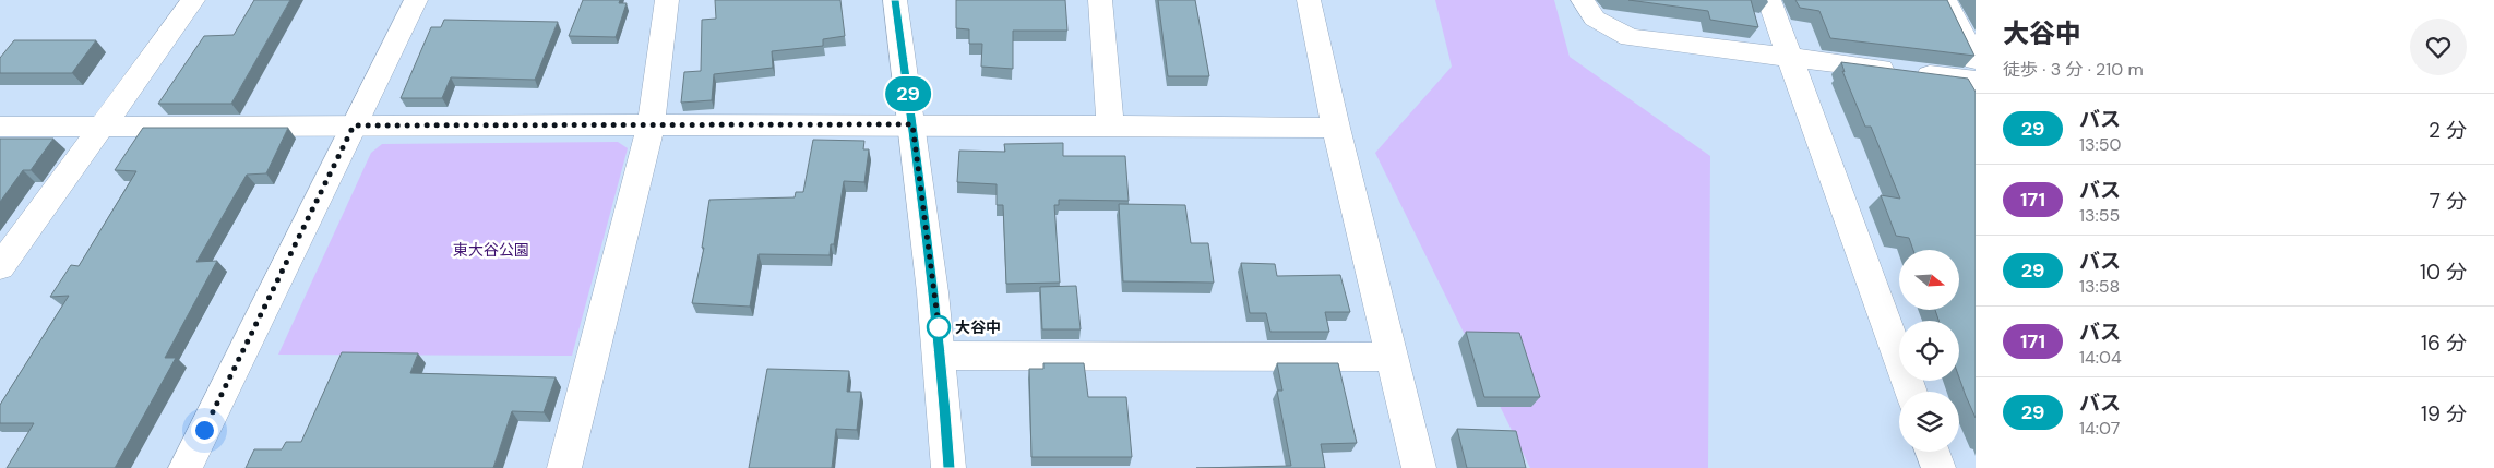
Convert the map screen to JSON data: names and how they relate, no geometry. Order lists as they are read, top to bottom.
{
  "parks": ["東大谷公園"],
  "places": ["大谷中"],
  "lines": ["bus line 29"],
  "north": "right",
  "page": {
    "on_map": "29",
    "heading": ["大谷中", "徒歩 · 3 分 · 210 m"],
    "list": [
      {
        "mark": "29",
        "name": "バス",
        "note": "13:50",
        "value": "2 分"
      },
      {
        "mark": "171",
        "name": "バス",
        "note": "13:55",
        "value": "7 分"
      },
      {
        "mark": "29",
        "name": "バス",
        "note": "13:58",
        "value": "10 分"
      },
      {
        "mark": "171",
        "name": "バス",
        "note": "14:04",
        "value": "16 分"
      },
      {
        "mark": "29",
        "name": "バス",
        "note": "14:07",
        "value": "19 分"
      }
    ]
  }
}
